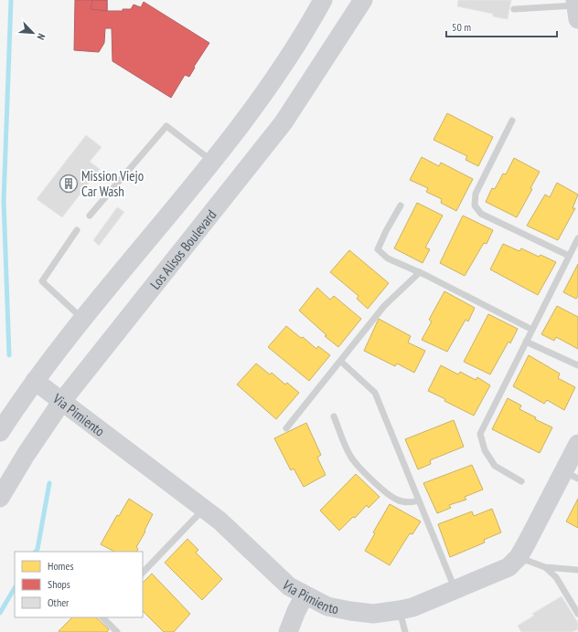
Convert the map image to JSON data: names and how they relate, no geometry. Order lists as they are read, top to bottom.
{
  "streets": {
    "main road": ["Los Alisos Boulevard", "Via Pimiento"]
  },
  "crossings": [
    ["Los Alisos Boulevard", "Via Pimiento"]
  ],
  "places": {
    "building": ["Mission Viejo Car Wash"]
  },
  "legend": ["Homes", "Shops", "Other"],
  "scale_bar": "50 m",
  "north": "bottom right"
}
